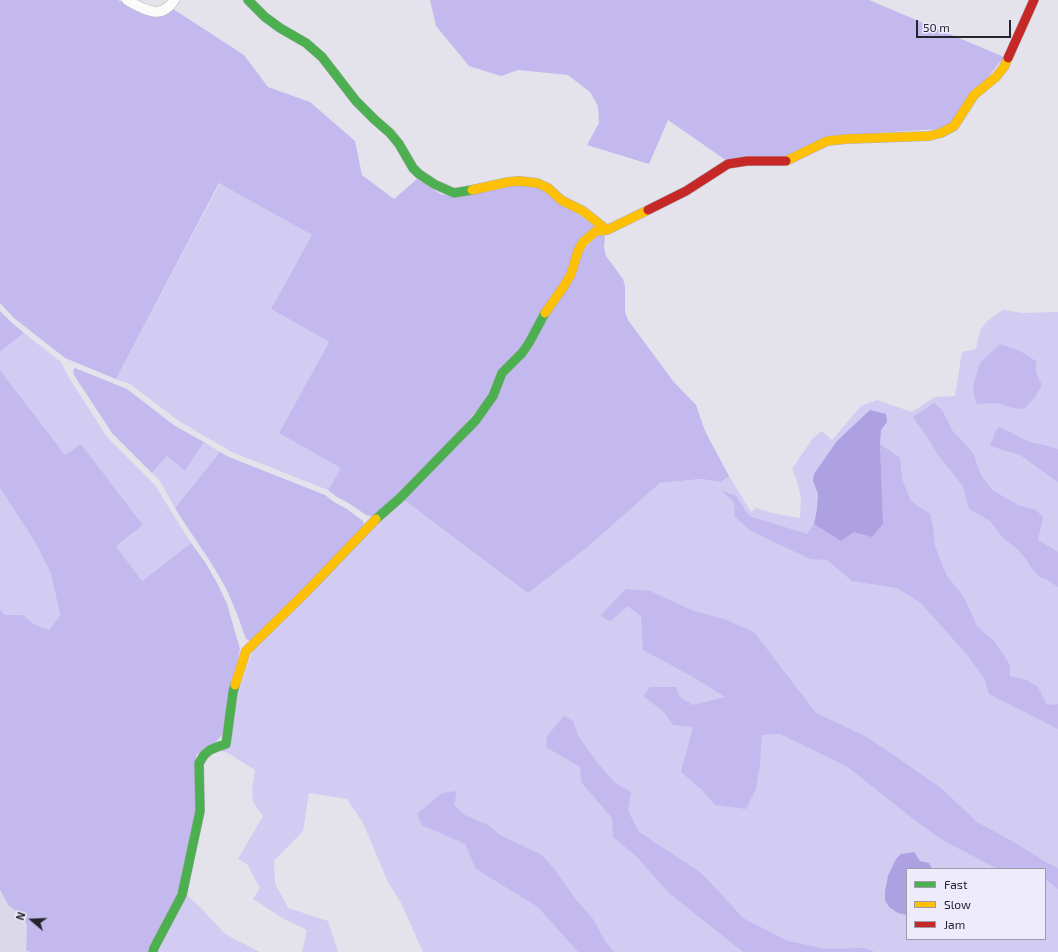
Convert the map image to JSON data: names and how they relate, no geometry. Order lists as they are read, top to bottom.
{
  "legend": ["Fast", "Slow", "Jam"],
  "scale_bar": "50 m",
  "north": "left"
}
